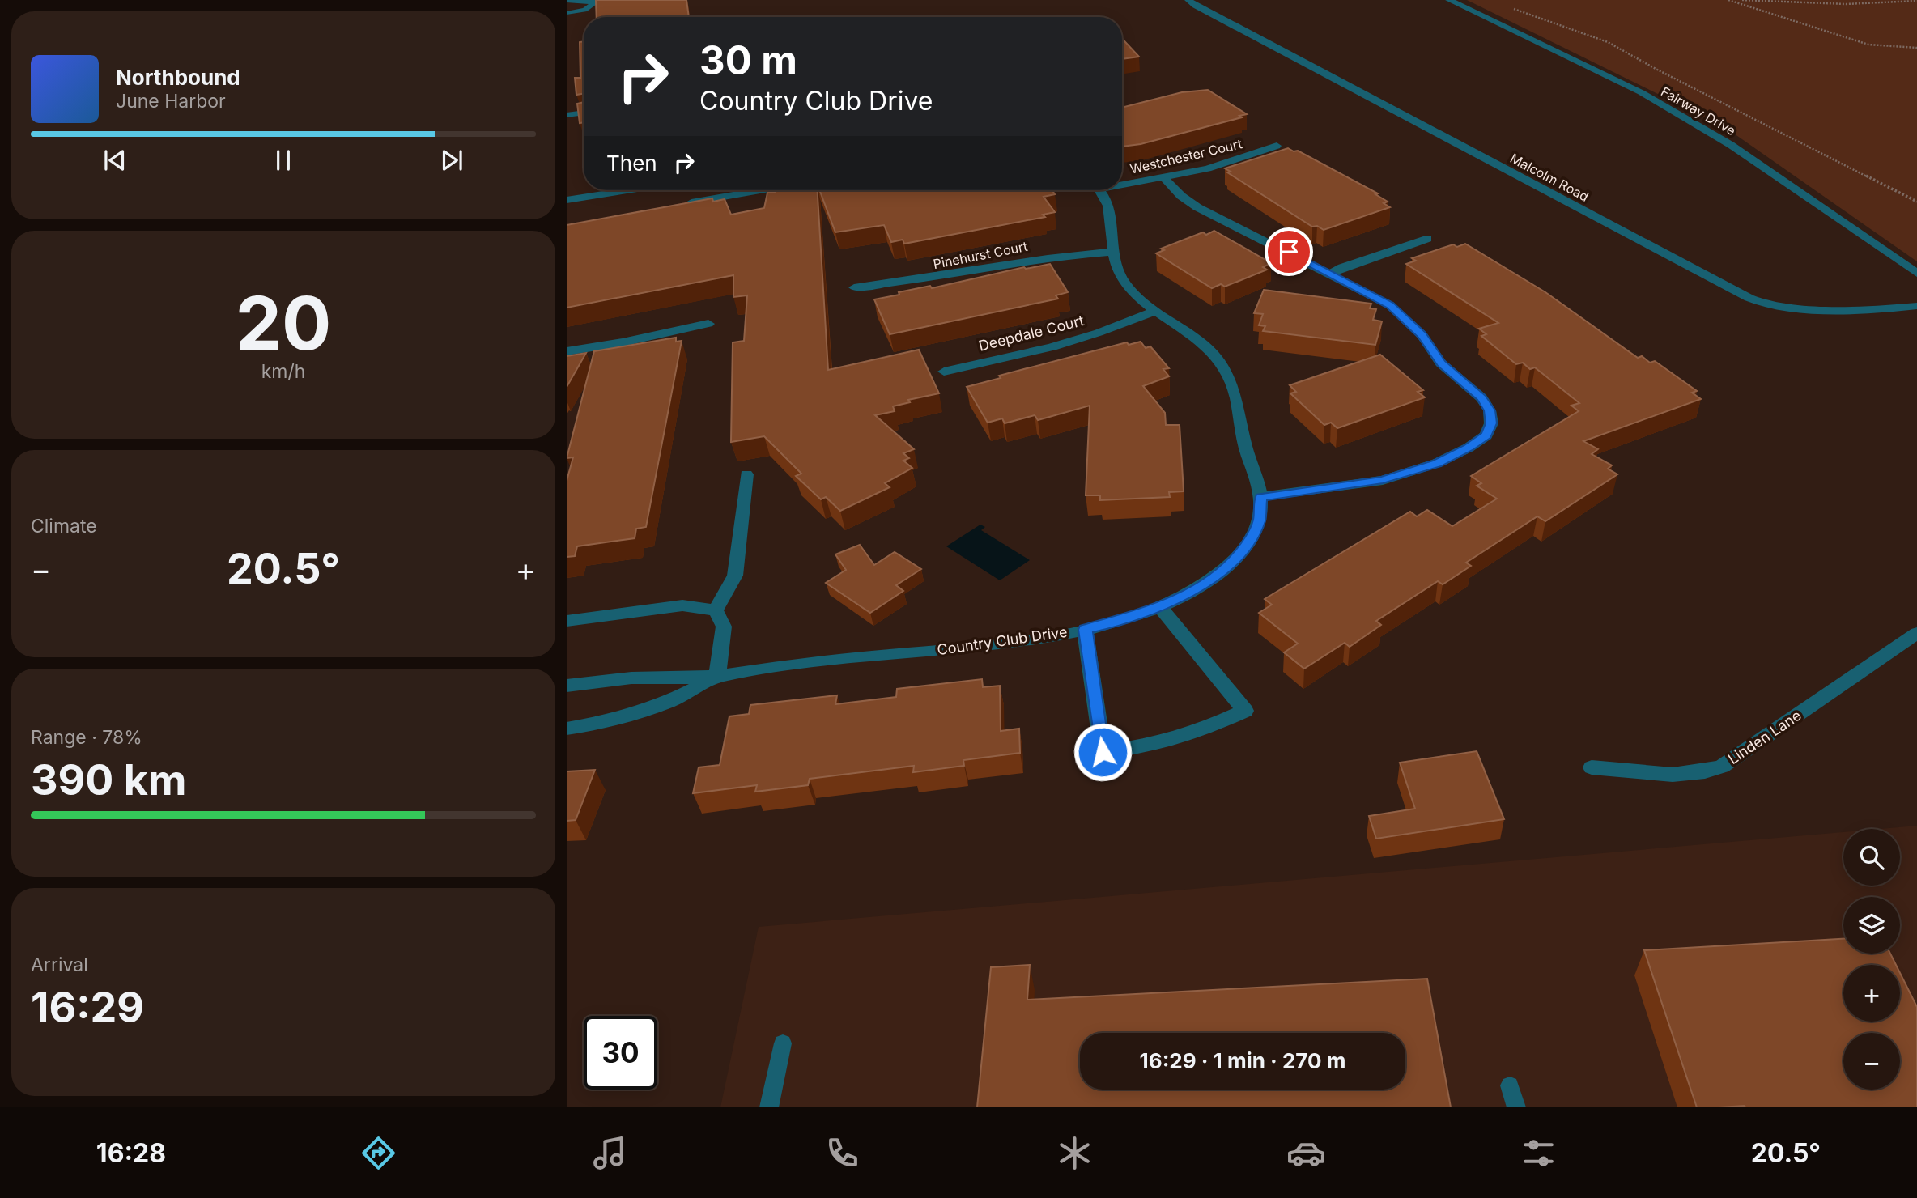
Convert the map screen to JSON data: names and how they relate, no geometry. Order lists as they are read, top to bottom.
{
  "streets": {
    "street": [
      "Fairway Drive",
      "Westchester Court",
      "Malcolm Road",
      "Pinehurst Court",
      "Deepdale Court",
      "Country Club Drive",
      "Linden Lane"
    ]
  },
  "crossings": [
    ["Pinehurst Court", "Country Club Drive"],
    ["Deepdale Court", "Country Club Drive"]
  ],
  "page": {
    "turn": ["30 m", "Country Club Drive"],
    "song": ["Northbound", "June Harbor"],
    "then": "Then",
    "tile": [
      ["20", "km/h"],
      "Climate",
      ["Range · 78%", "390 km"],
      ["Arrival", "16:29"]
    ],
    "heat": ["−", "20.5°", "+"],
    "map_buttons": ["+", "−"],
    "limit": "30",
    "trip": "16:29 · 1 min · 270 m",
    "tabs": ["16:28", "20.5°"]
  }
}
